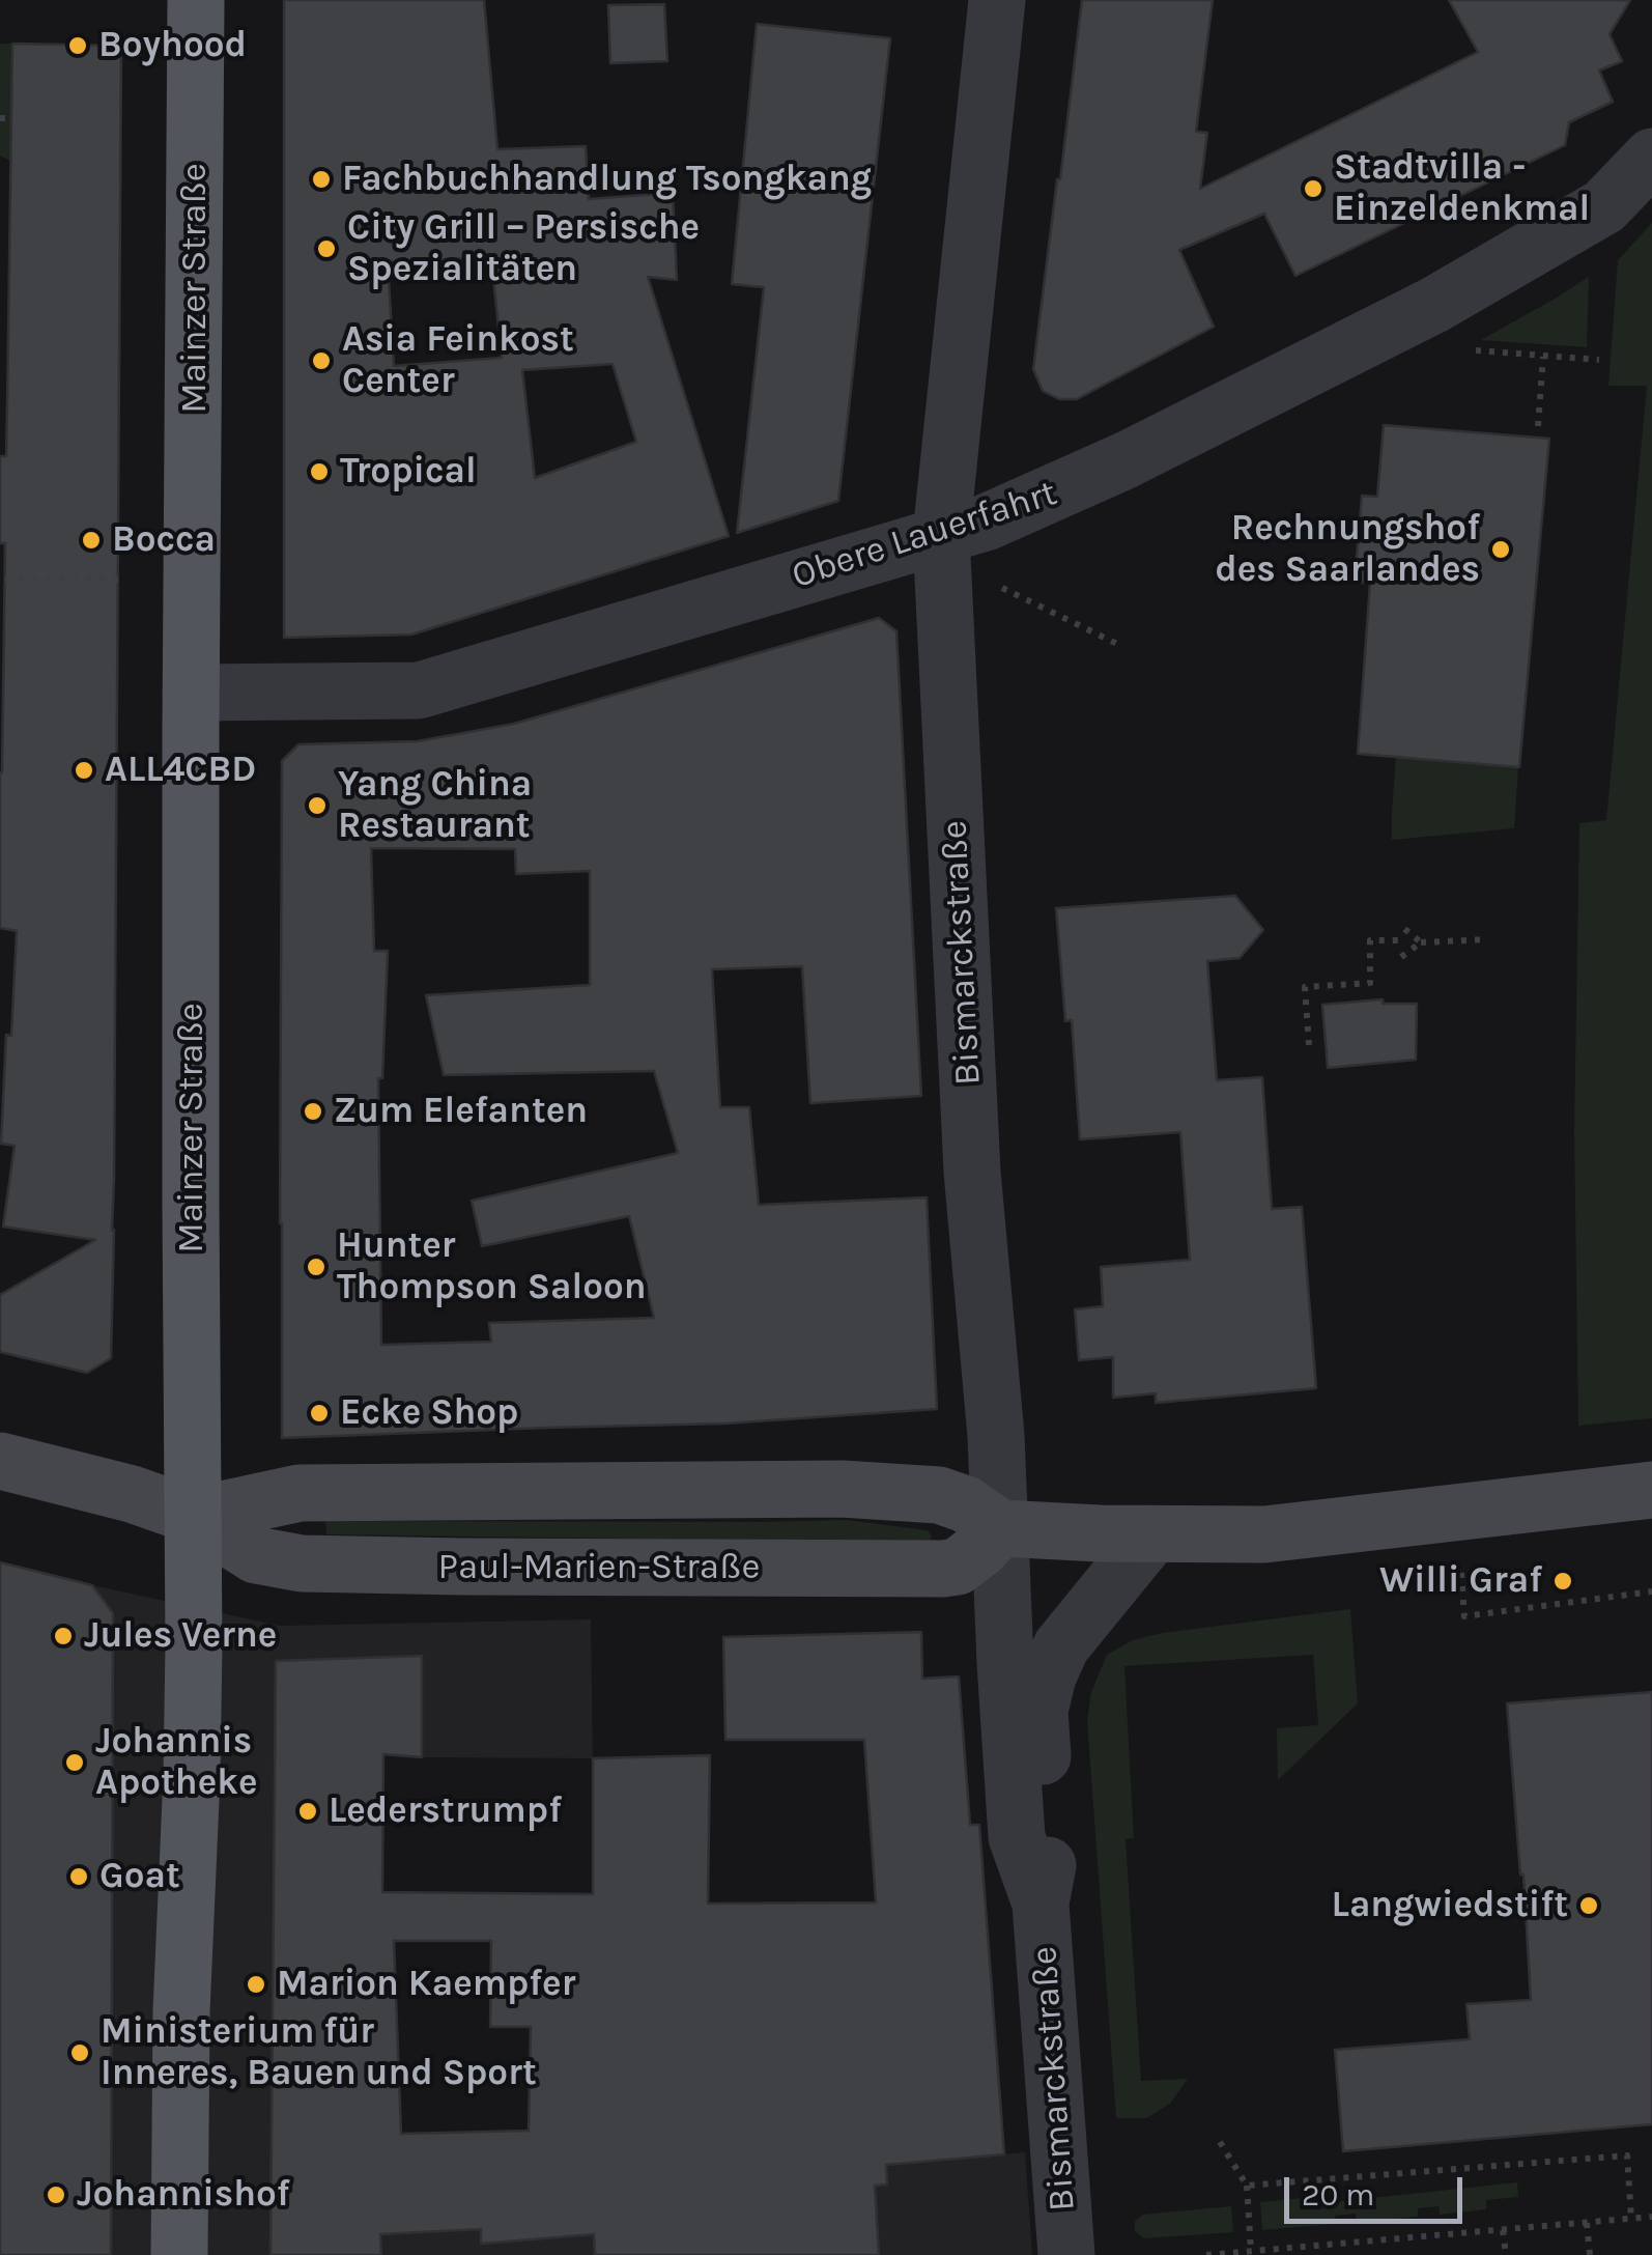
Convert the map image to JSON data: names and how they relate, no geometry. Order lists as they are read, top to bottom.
{
  "streets": {
    "main road": ["Mainzer Straße", "Paul-Marien-Straße"],
    "street": ["Obere Lauerfahrt", "Bismarckstraße"]
  },
  "crossings": [
    ["Mainzer Straße", "Obere Lauerfahrt"],
    ["Mainzer Straße", "Paul-Marien-Straße"],
    ["Obere Lauerfahrt", "Bismarckstraße"],
    ["Bismarckstraße", "Paul-Marien-Straße"]
  ],
  "places": [
    "Boyhood",
    "Fachbuchhandlung Tsongkang",
    "Stadtvilla - Einzeldenkmal",
    "City Grill – Persische Spezialitäten",
    "Asia Feinkost Center",
    "Tropical",
    "Bocca",
    "Rechnungshof des Saarlandes",
    "ALL4CBD",
    "Yang China Restaurant",
    "Zum Elefanten",
    "Hunter Thompson Saloon",
    "Ecke Shop",
    "Willi Graf",
    "Jules Verne",
    "Johannis Apotheke",
    "Lederstrumpf",
    "Goat",
    "Langwiedstift",
    "Marion Kaempfer",
    "Ministerium für Inneres, Bauen und Sport",
    "Johannishof"
  ],
  "scale_bar": "20 m"
}
